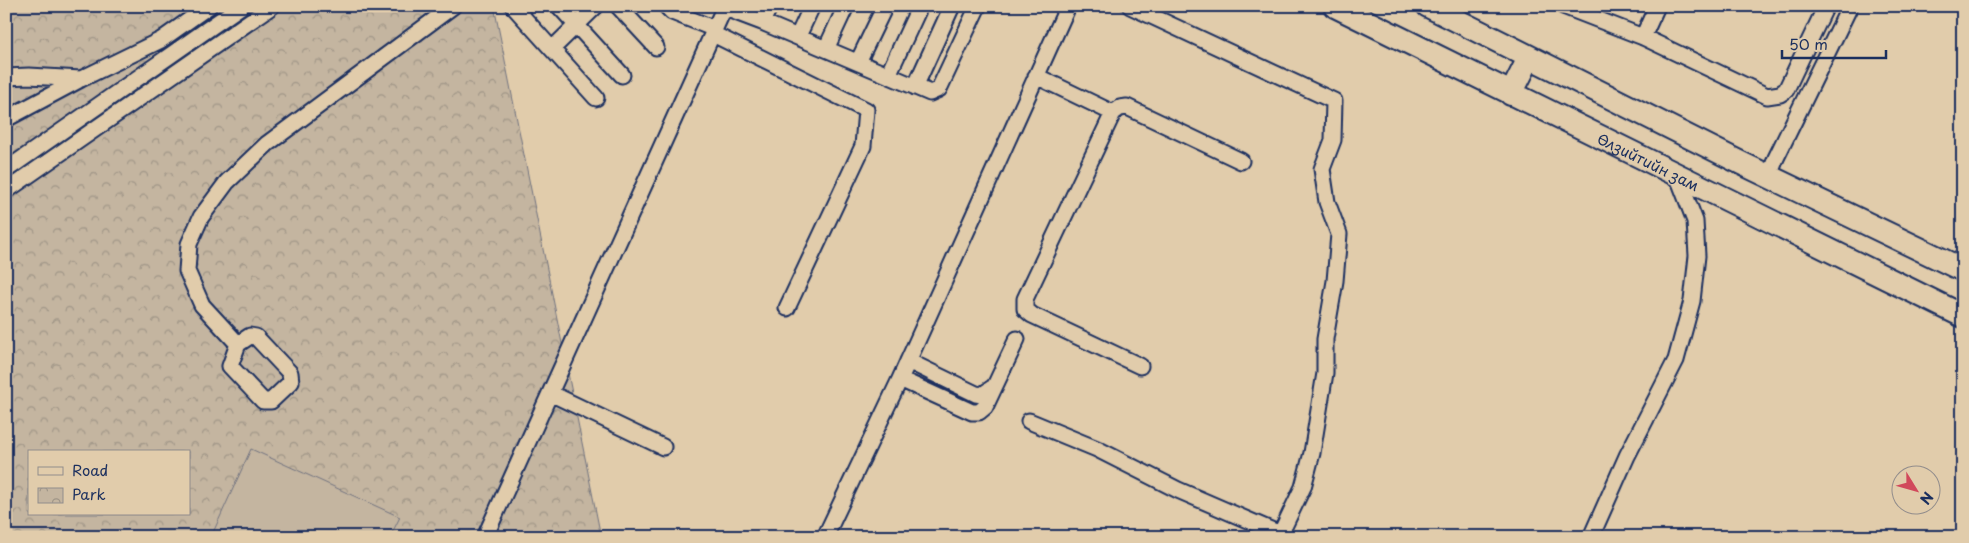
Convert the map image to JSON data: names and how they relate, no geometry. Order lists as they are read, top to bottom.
{
  "streets": {
    "highway": ["Өлзийтийн зам"]
  },
  "legend": ["Road", "Park"],
  "scale_bar": "50 m",
  "north": "bottom right"
}
